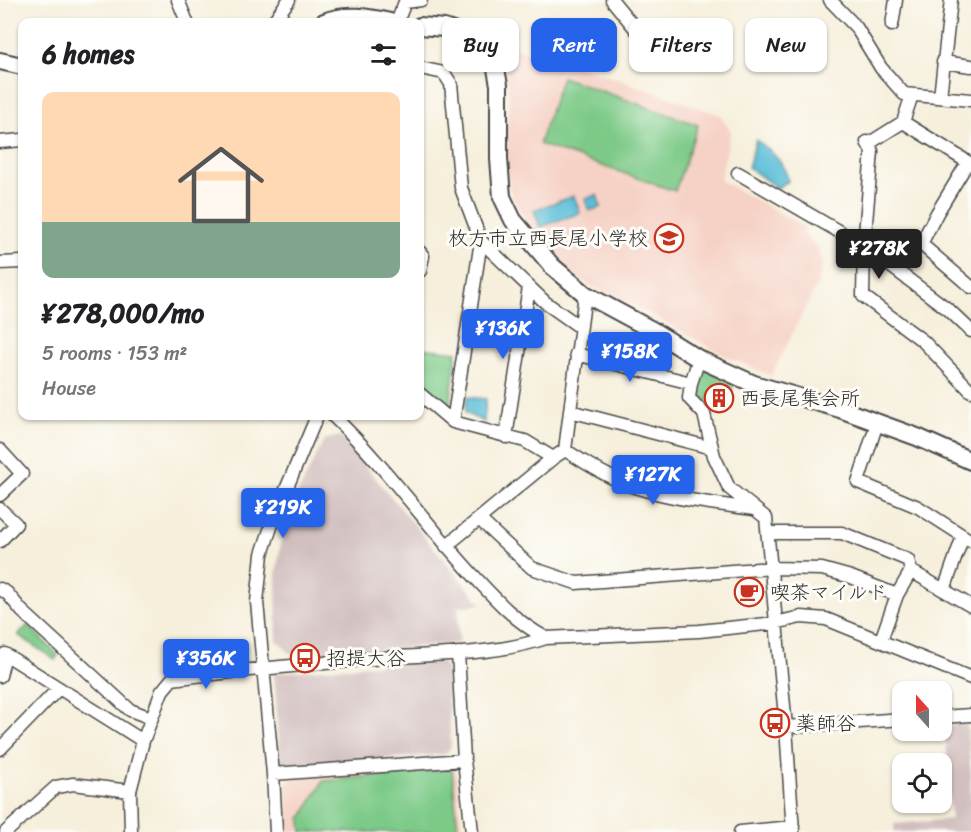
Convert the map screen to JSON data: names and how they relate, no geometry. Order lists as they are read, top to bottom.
{
  "places": {
    "school or university": ["枚方市立西長尾小学校"],
    "building": ["西長尾集会所"],
    "cafe": ["喫茶マイルド"],
    "bus stop": ["招提大谷", "薬師谷"]
  },
  "north": "top",
  "page": {
    "chip": [
      "Buy",
      "Rent",
      "Filters",
      "New"
    ],
    "heading": "6 homes",
    "list": [
      {
        "name": "¥278,000/mo",
        "note": "5 rooms · 153 m² · House"
      }
    ],
    "price": [
      "¥278K",
      "¥136K",
      "¥158K",
      "¥127K",
      "¥219K",
      "¥356K"
    ]
  }
}
